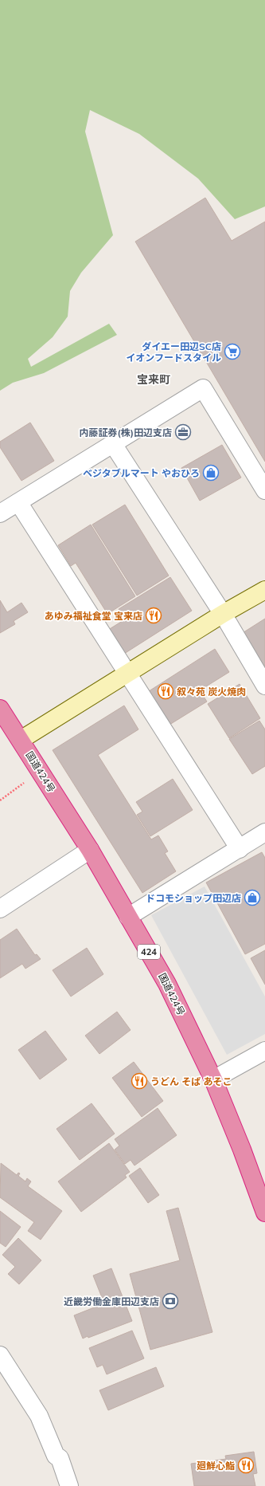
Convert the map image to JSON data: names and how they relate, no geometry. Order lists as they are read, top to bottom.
{
  "streets": {
    "highway": ["国道424号", "424"]
  },
  "districts": ["宝来町"],
  "places": {
    "supermarket": ["ダイエー田辺SC店 イオンフードスタイル"],
    "office": ["内藤証券(株)田辺支店"],
    "shop": ["ベジタブルマート やおひろ", "ドコモショップ田辺店"],
    "restaurant": [
      "あゆみ福祉食堂 宝来店",
      "叙々苑 炭火焼肉",
      "うどん そば あそこ",
      "廻鮮心鮨"
    ],
    "bank": ["近畿労働金庫田辺支店"]
  }
}
